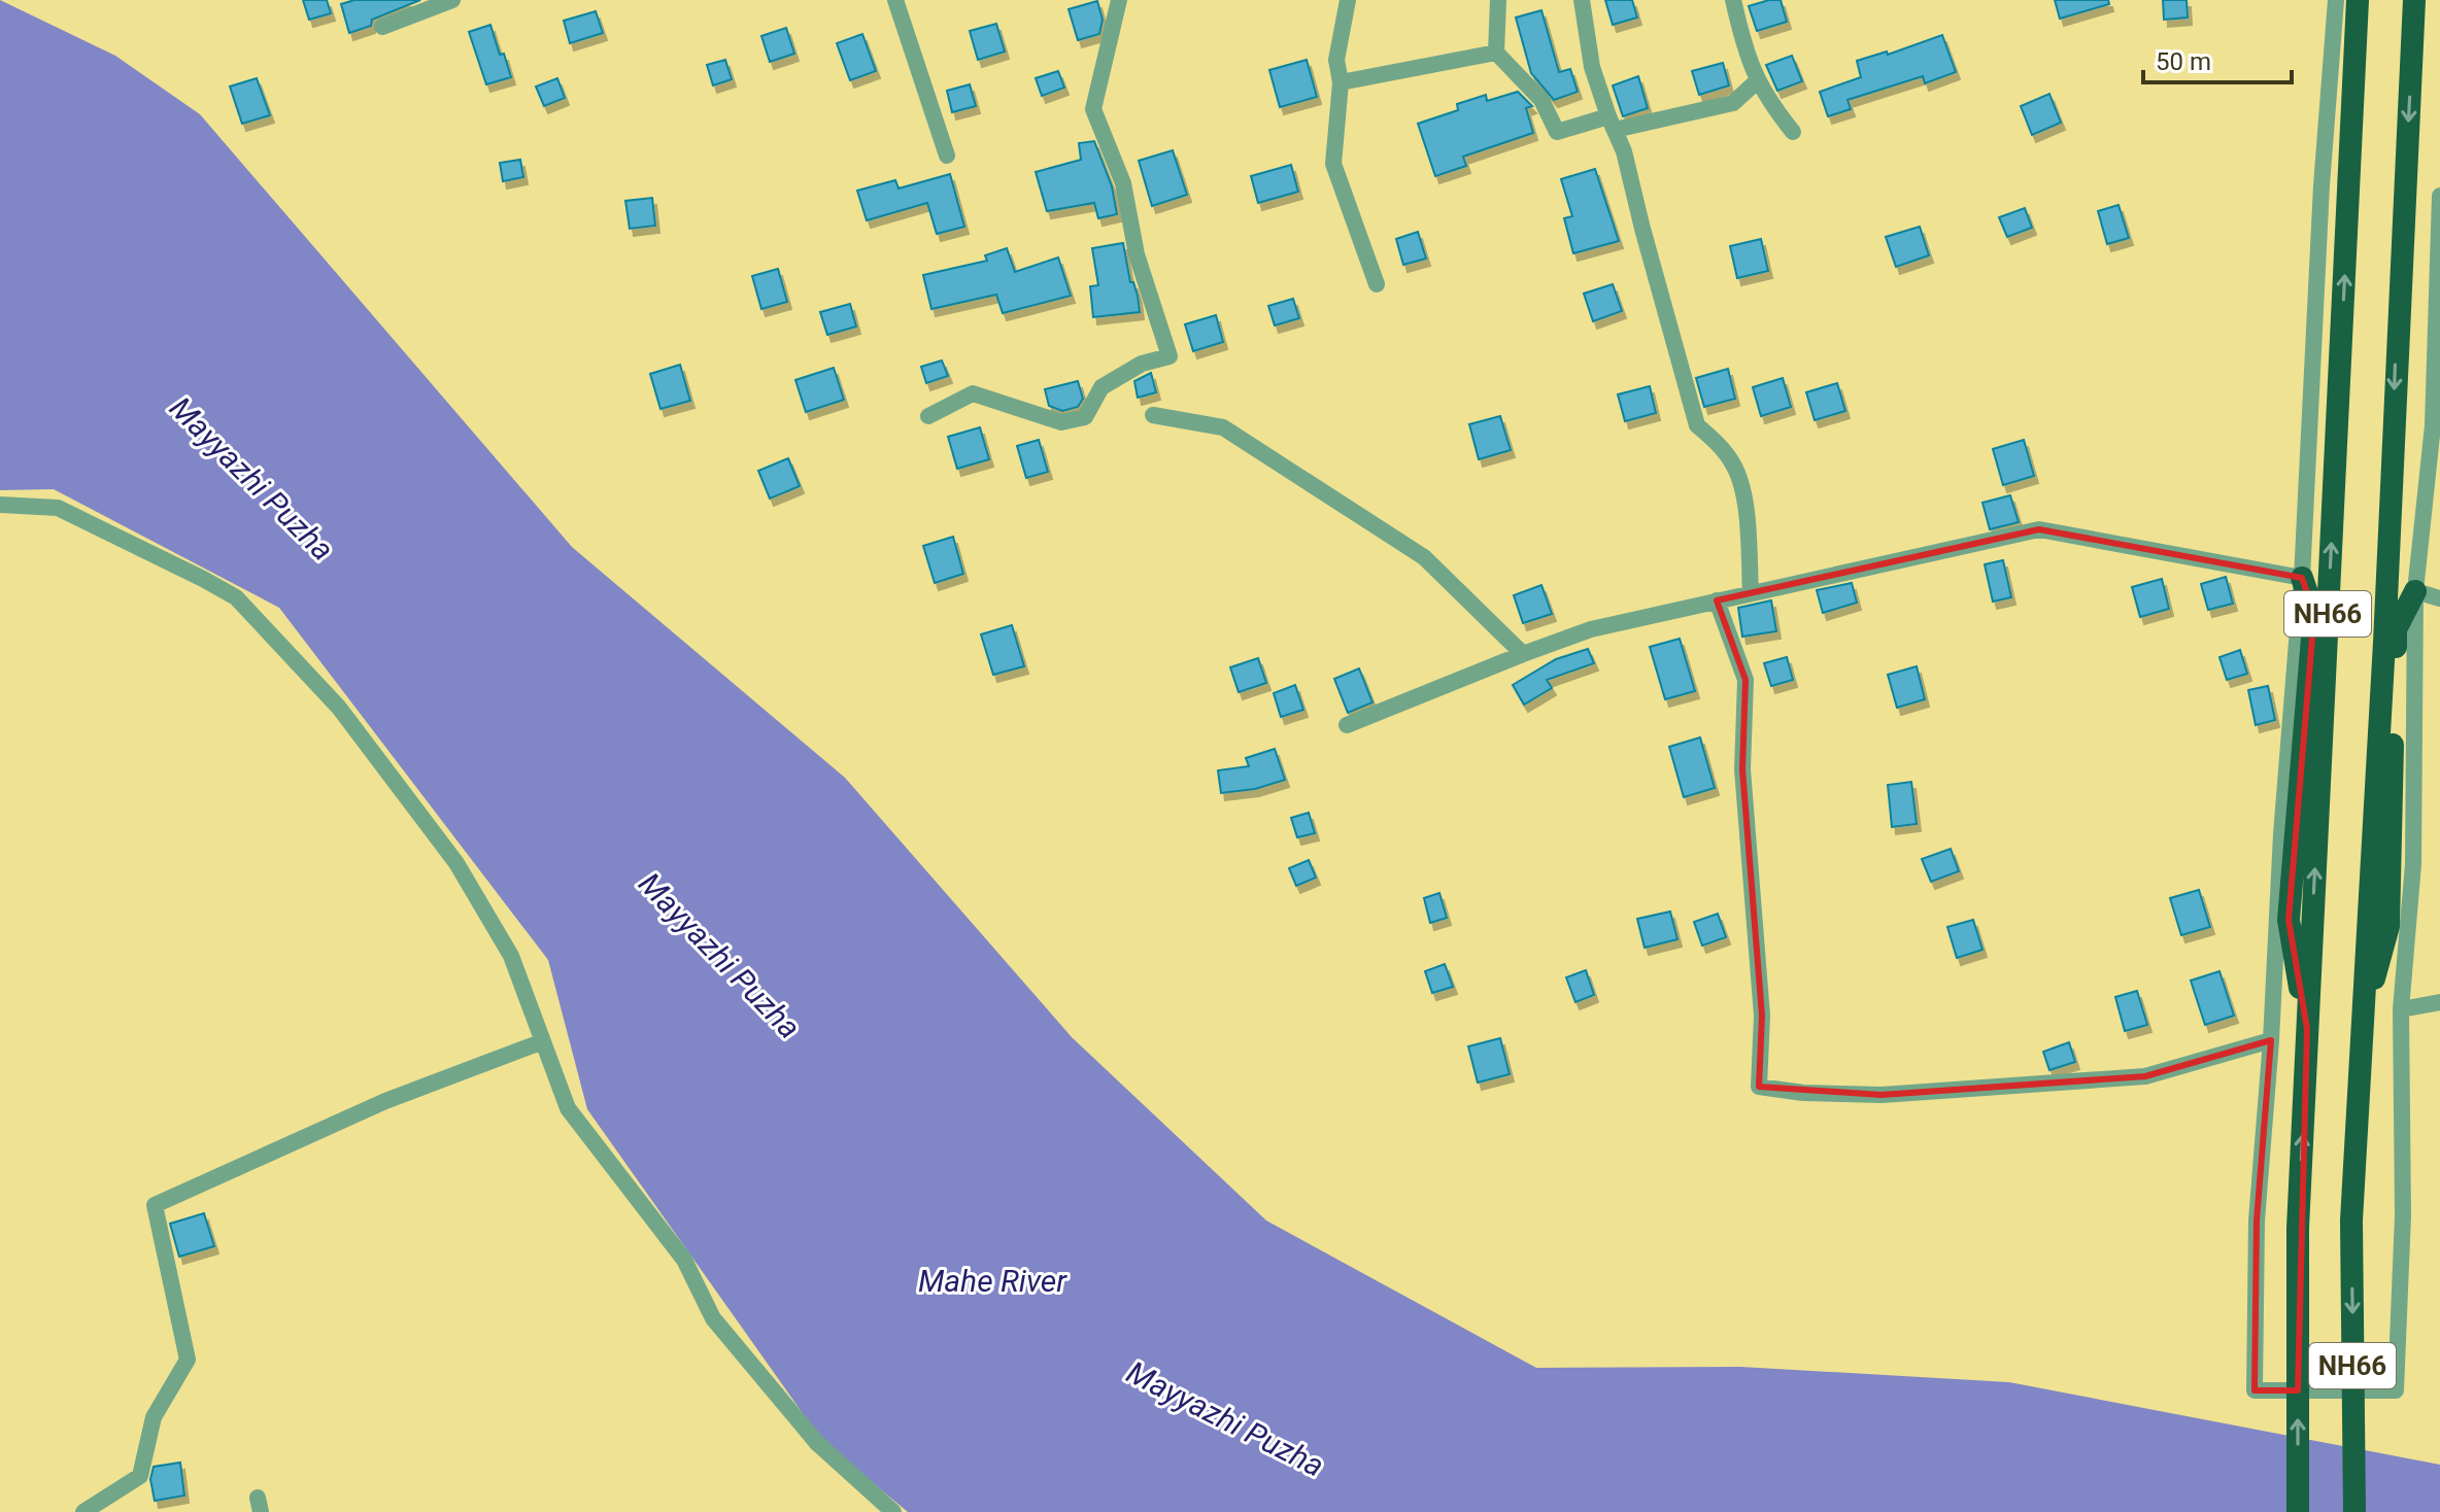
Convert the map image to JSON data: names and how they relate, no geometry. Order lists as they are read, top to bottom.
{
  "streets": {
    "highway": ["NH66"]
  },
  "water": ["Mayyazhi Puzha", "Mahe River"],
  "scale_bar": "50 m"
}
